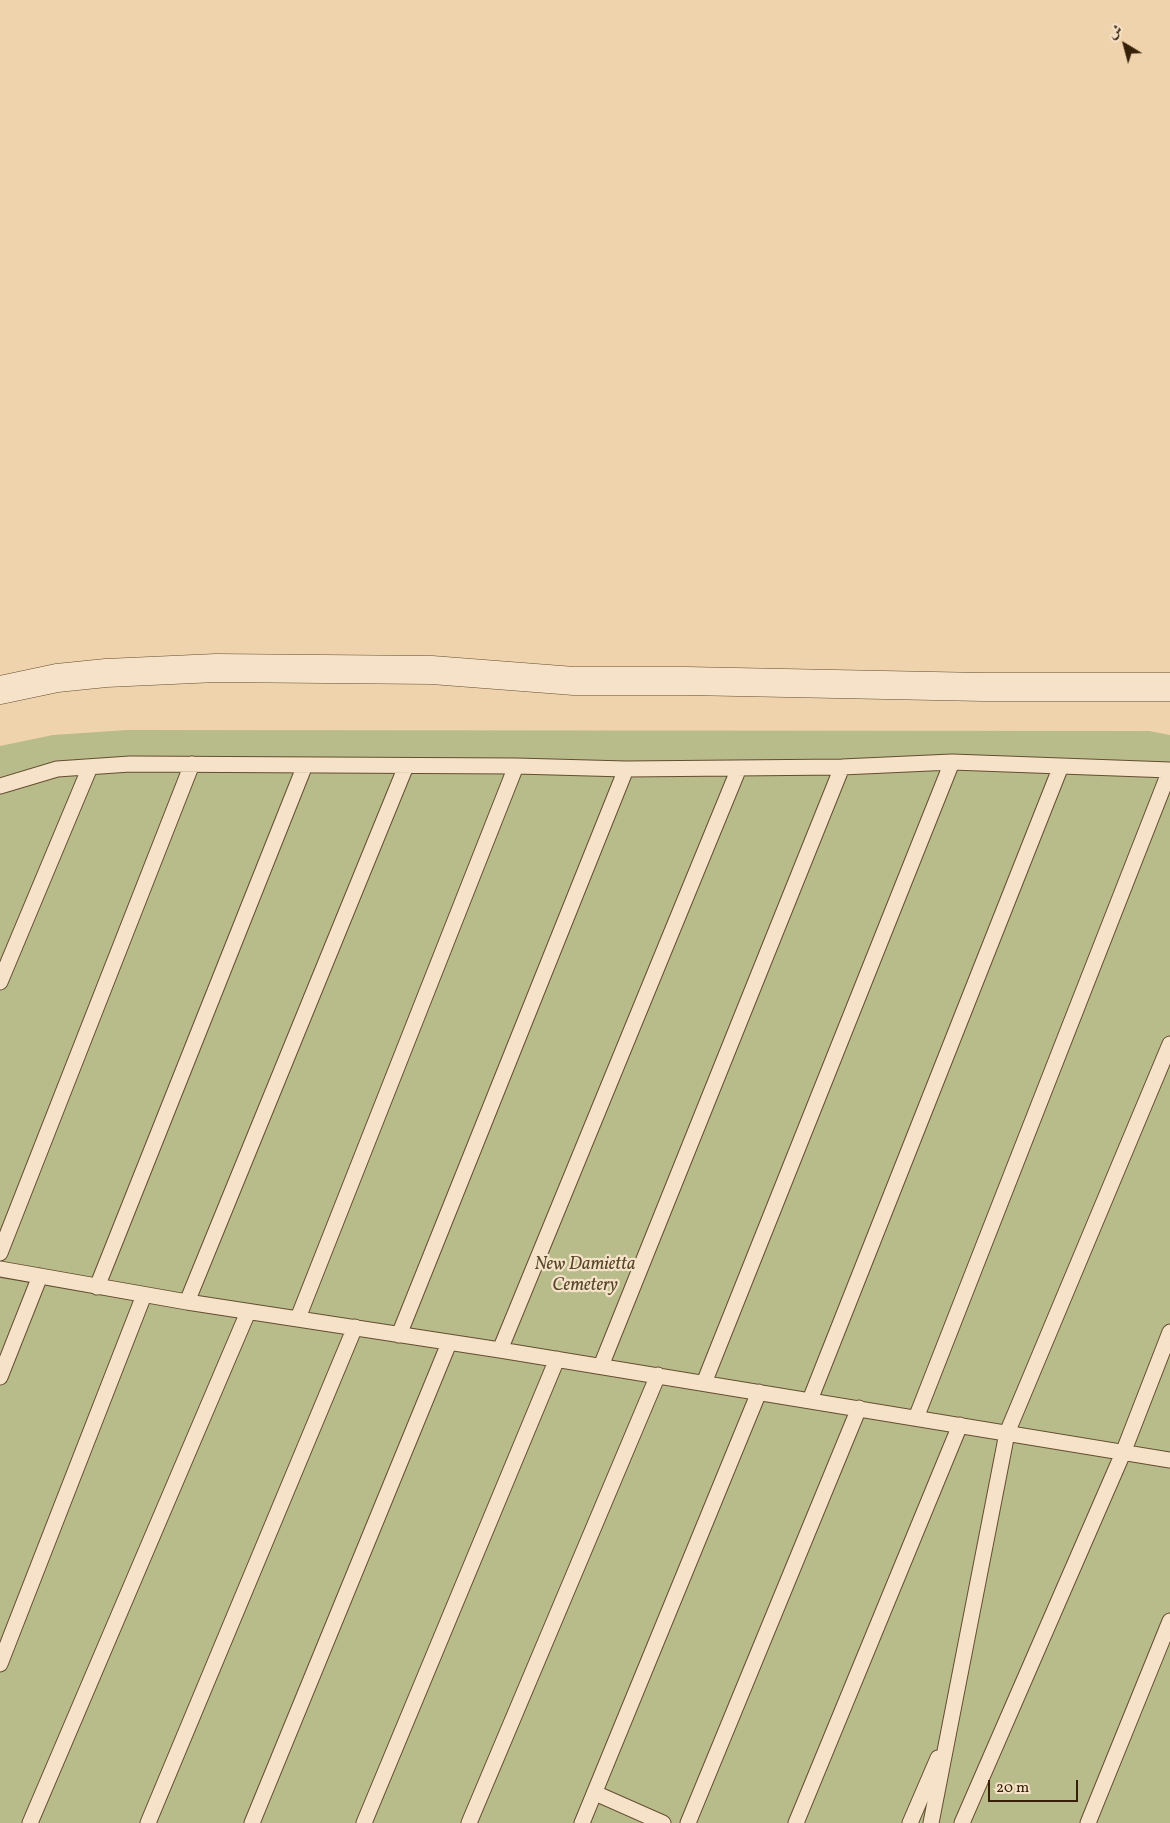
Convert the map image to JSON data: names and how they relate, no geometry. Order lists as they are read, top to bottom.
{
  "parks": ["New Damietta Cemetery"],
  "scale_bar": "20 m",
  "north": "top left"
}
